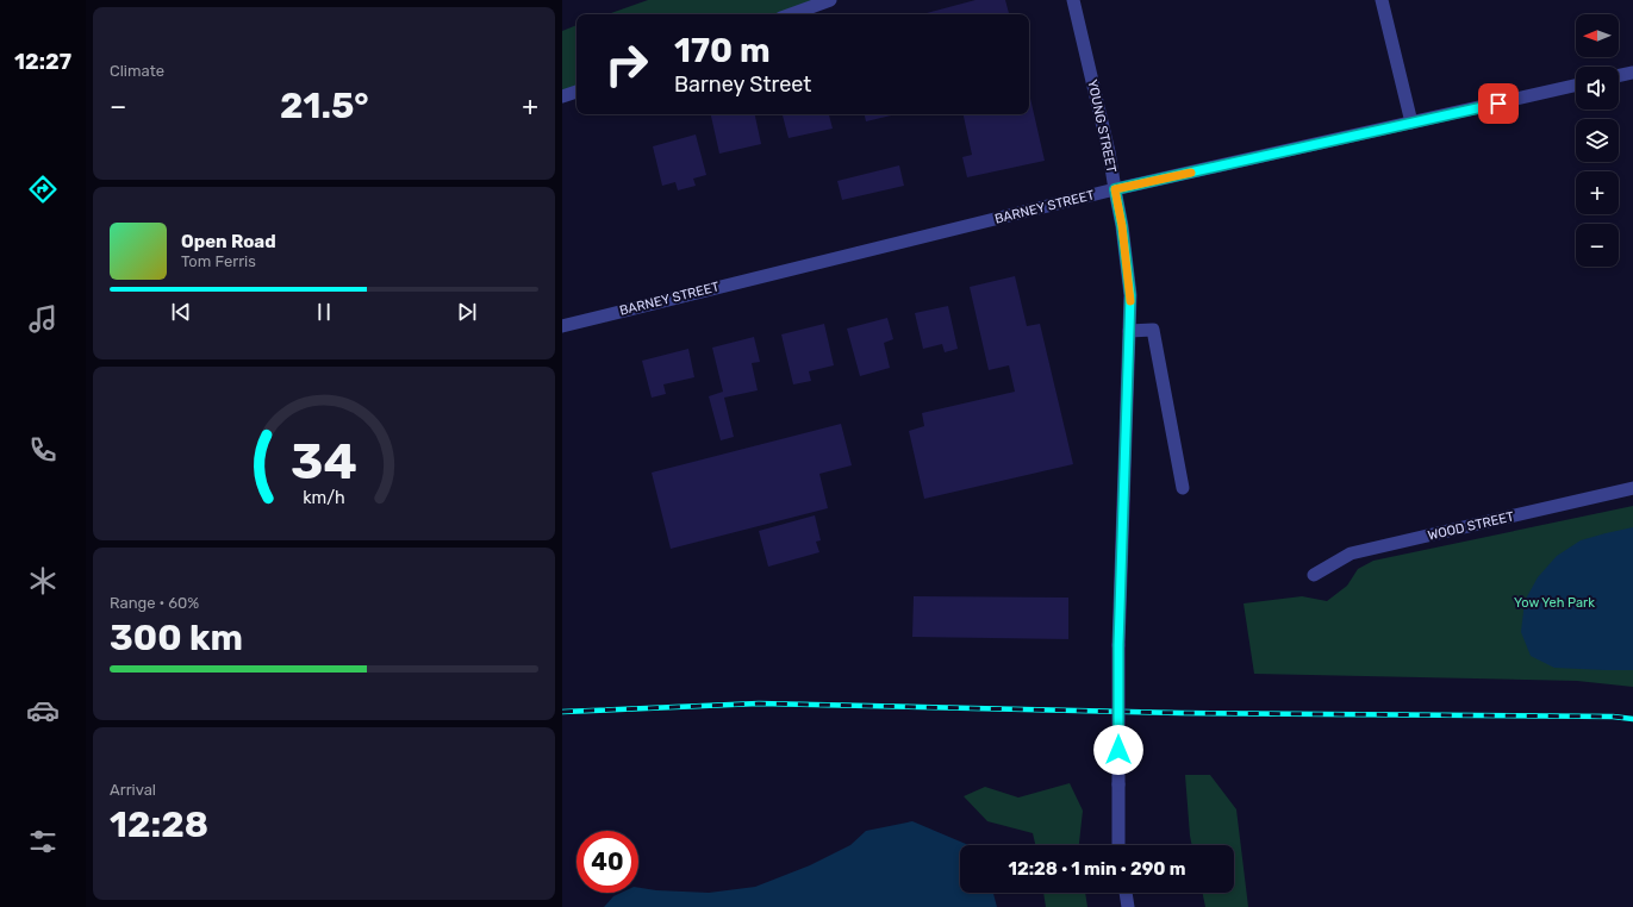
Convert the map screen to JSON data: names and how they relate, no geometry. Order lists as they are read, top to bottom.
{
  "streets": {
    "street": ["YOUNG STREET", "BARNEY STREET", "WOOD STREET"]
  },
  "crossings": [
    ["YOUNG STREET", "BARNEY STREET"]
  ],
  "parks": ["Yow Yeh Park"],
  "north": "left",
  "page": {
    "tabs": "12:27",
    "tile": [
      "Climate",
      ["Range · 60%", "300 km"],
      ["Arrival", "12:28"]
    ],
    "map_buttons": ["+", "−"],
    "turn": ["170 m", "Barney Street"],
    "heat": ["−", "21.5°", "+"],
    "song": ["Open Road", "Tom Ferris"],
    "limit": "40",
    "trip": "12:28 · 1 min · 290 m",
    "gauge": ["34", "km/h"]
  }
}
